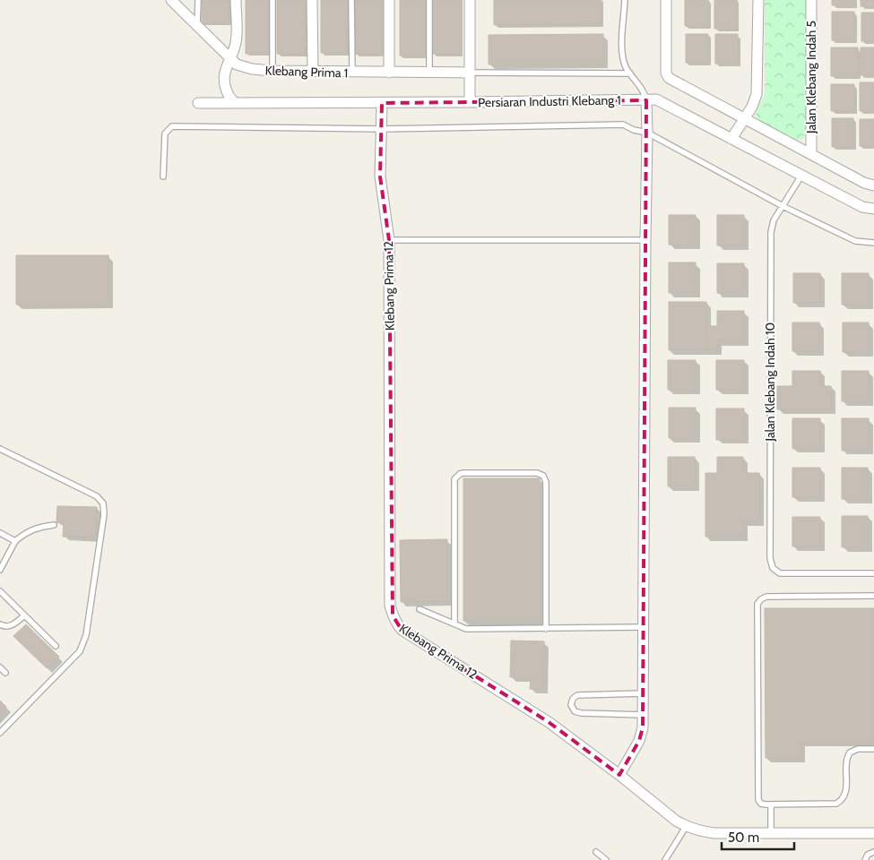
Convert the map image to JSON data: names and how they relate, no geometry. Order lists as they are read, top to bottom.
{
  "streets": {
    "street": [
      "Klebang Prima 1",
      "Jalan Klebang Indah 5",
      "Persiaran Industri Klebang 1",
      "Klebang Prima 12"
    ],
    "lane": ["Jalan Klebang Indah 10"]
  },
  "crossings": [
    ["Persiaran Industri Klebang 1", "Klebang Prima 12"],
    ["Persiaran Industri Klebang 1", "Jalan Klebang Indah 10"]
  ],
  "scale_bar": "50 m"
}
